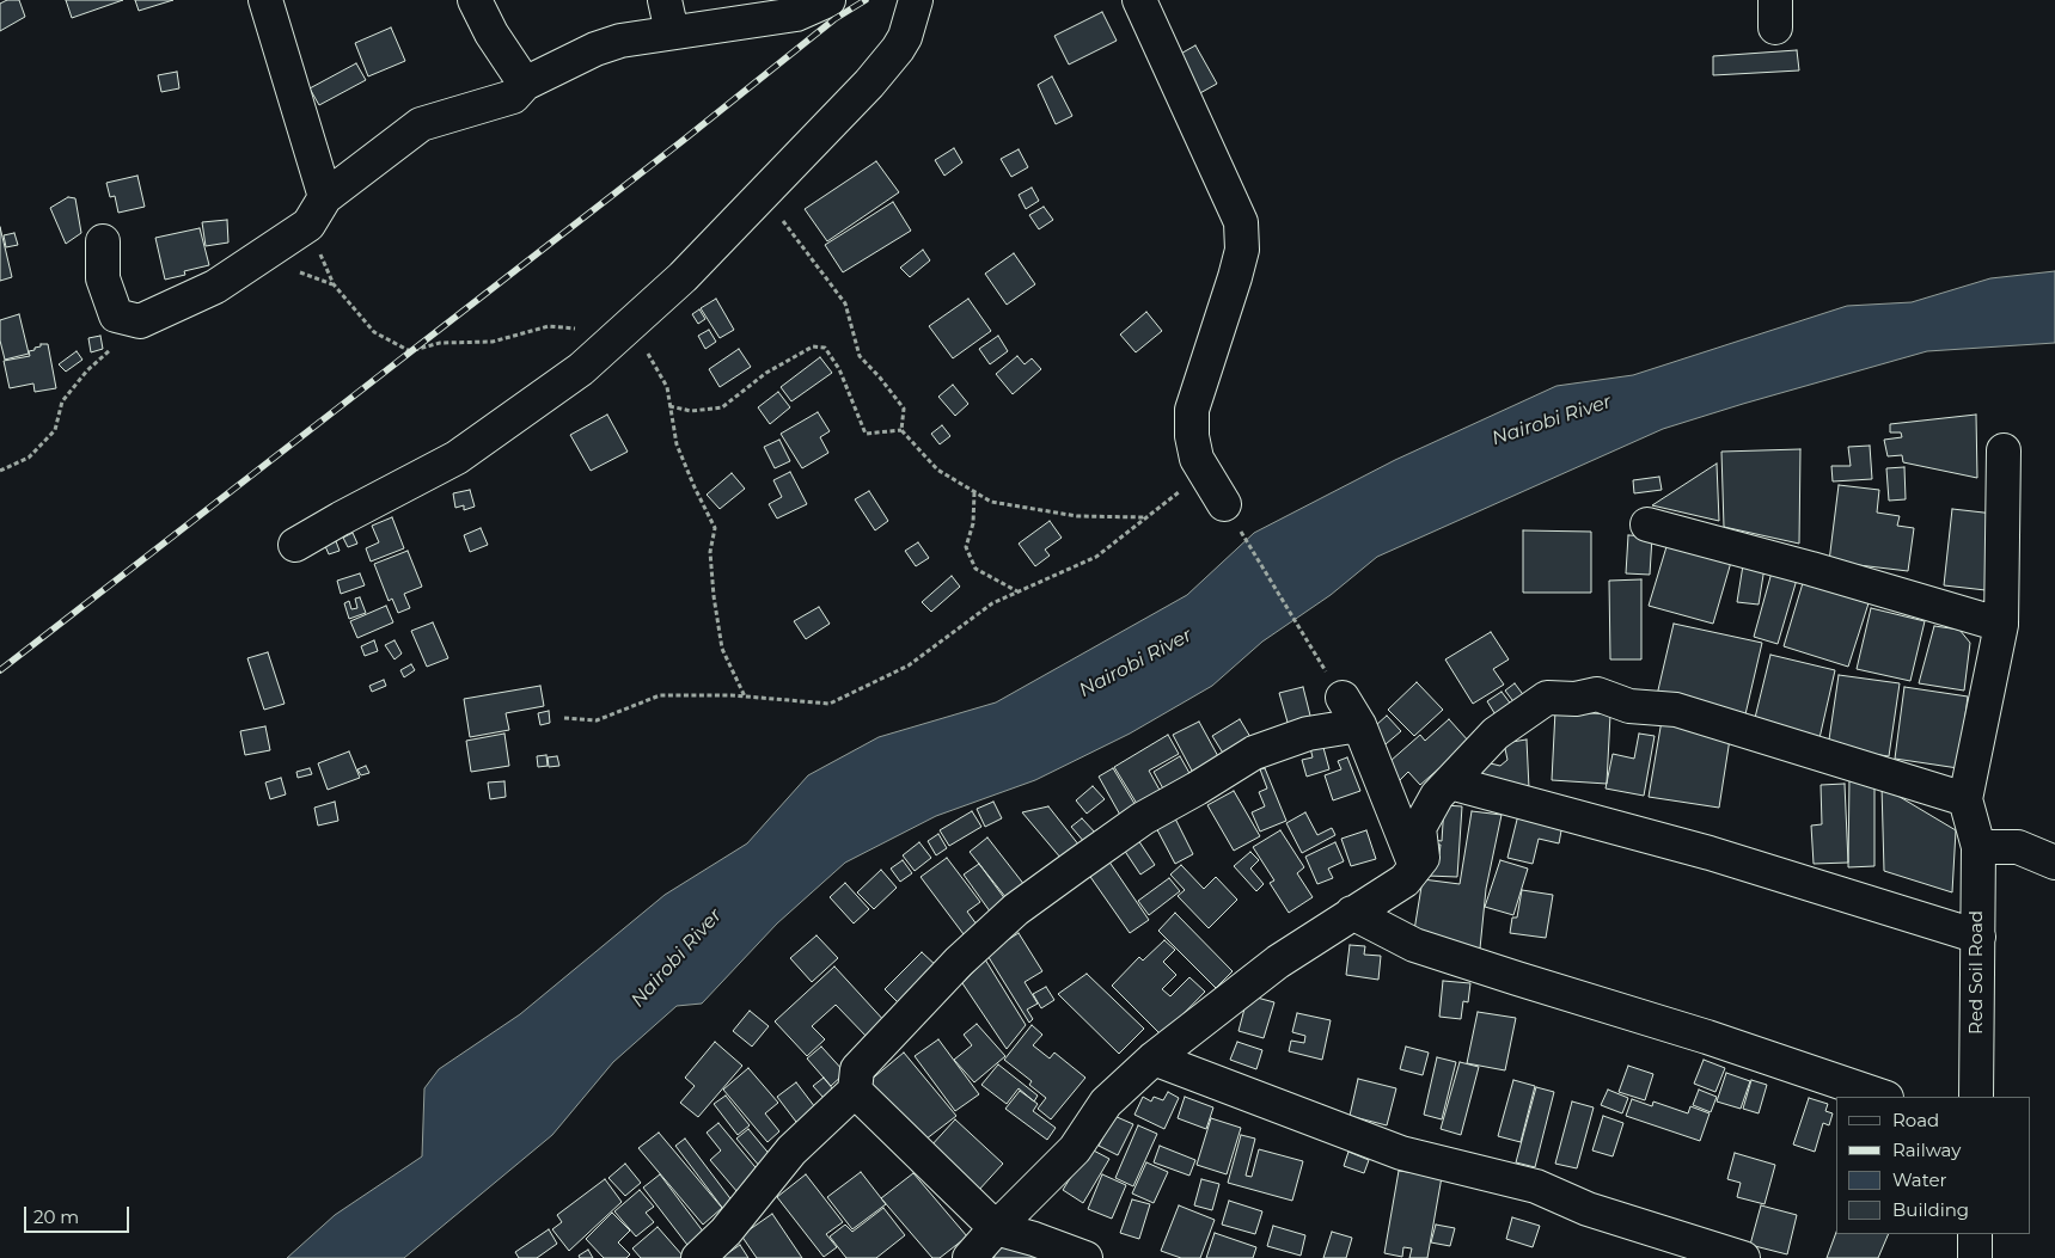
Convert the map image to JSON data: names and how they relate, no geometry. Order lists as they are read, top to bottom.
{
  "streets": {
    "street": ["Red Soil Road"]
  },
  "water": ["Nairobi River"],
  "legend": [
    "Road",
    "Railway",
    "Water",
    "Building"
  ],
  "scale_bar": "20 m"
}
